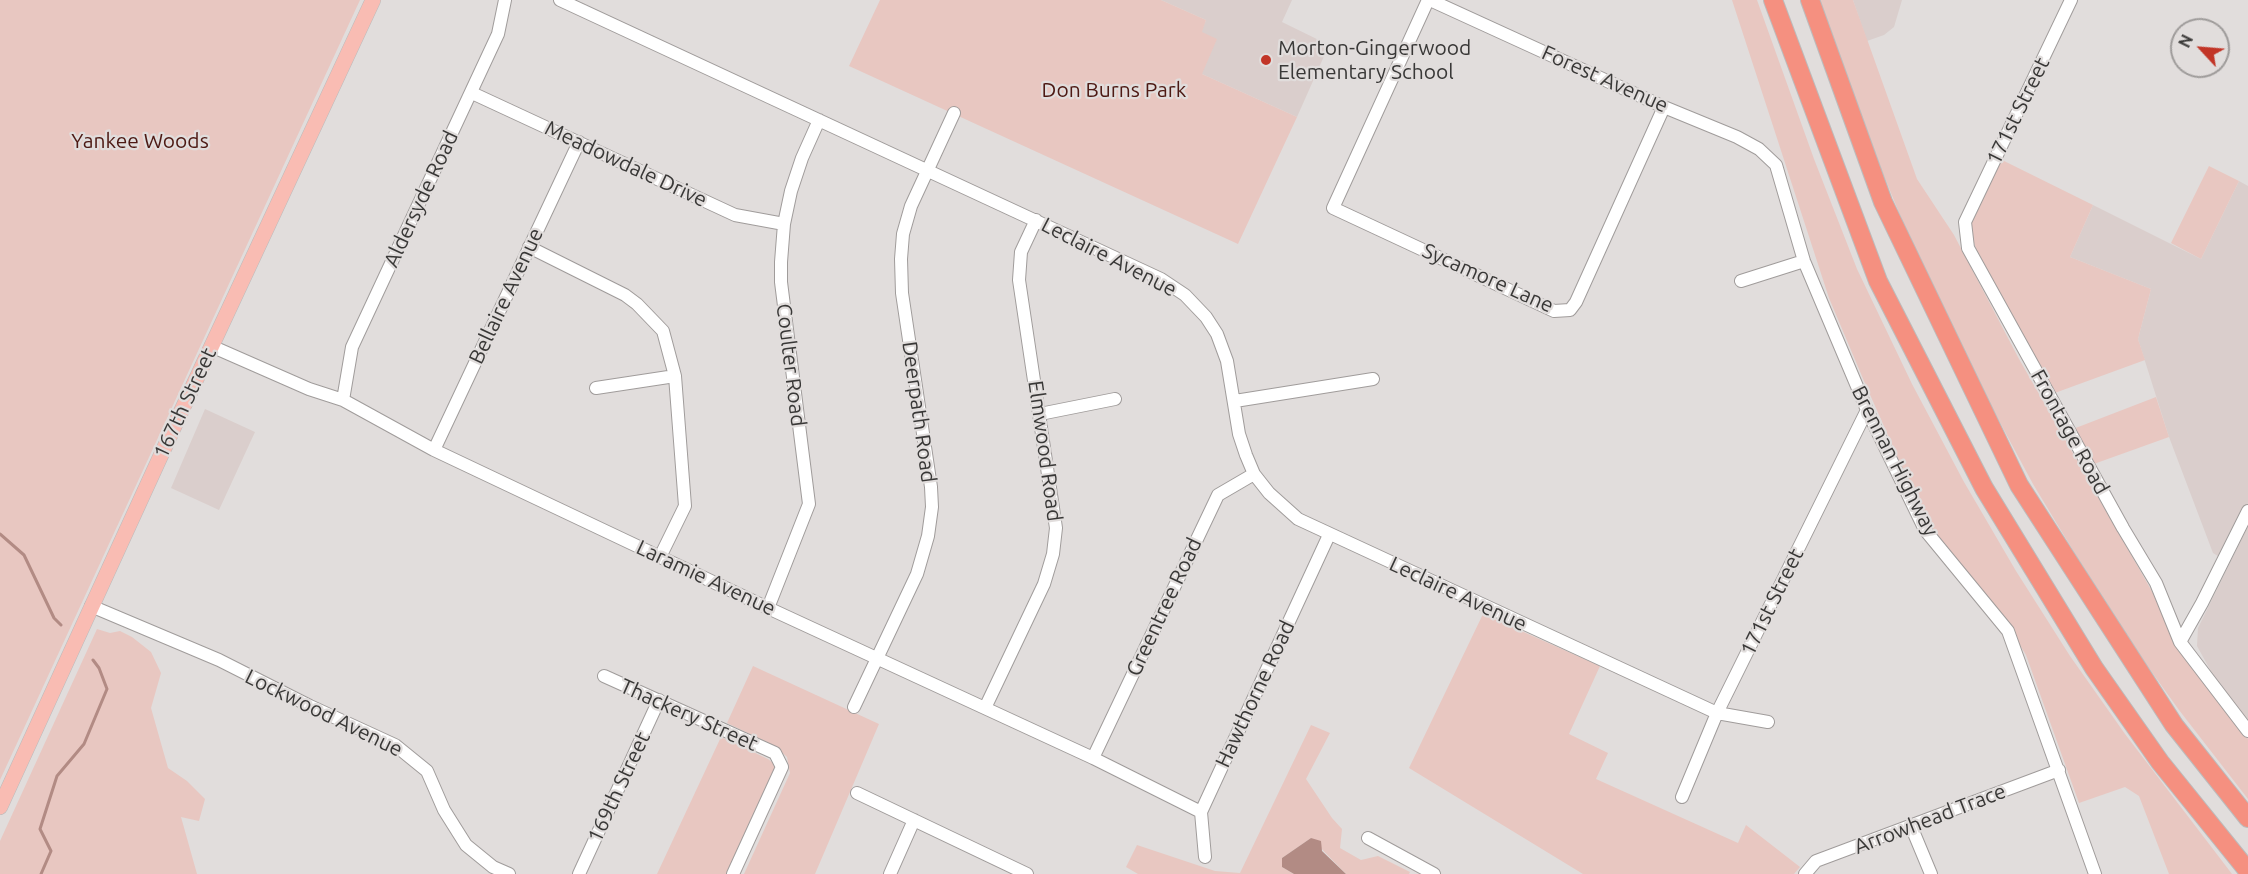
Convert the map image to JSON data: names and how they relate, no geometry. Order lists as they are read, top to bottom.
{
  "streets": {
    "main road": ["167th Street"],
    "street": [
      "Forest Avenue",
      "171st Street",
      "Meadowdale Drive",
      "Aldersyde Road",
      "Leclaire Avenue",
      "Sycamore Lane",
      "Bellaire Avenue",
      "Coulter Road",
      "Deerpath Road",
      "Frontage Road",
      "Elmwood Road",
      "Brennan Highway",
      "Laramie Avenue",
      "Greentree Road",
      "Hawthorne Road",
      "Lockwood Avenue",
      "Thackery Street",
      "169th Street",
      "Arrowhead Trace"
    ]
  },
  "crossings": [
    ["Forest Avenue", "Sycamore Lane"],
    ["Forest Avenue", "Brennan Highway"],
    ["171st Street", "Leclaire Avenue"],
    ["171st Street", "Frontage Road"],
    ["171st Street", "Brennan Highway"],
    ["Meadowdale Drive", "Aldersyde Road"],
    ["Meadowdale Drive", "Bellaire Avenue"],
    ["Meadowdale Drive", "Coulter Road"],
    ["Aldersyde Road", "Laramie Avenue"],
    ["Leclaire Avenue", "Coulter Road"],
    ["Leclaire Avenue", "Deerpath Road"],
    ["Leclaire Avenue", "Elmwood Road"],
    ["Leclaire Avenue", "Greentree Road"],
    ["Leclaire Avenue", "Hawthorne Road"],
    ["Bellaire Avenue", "Laramie Avenue"],
    ["Coulter Road", "Laramie Avenue"],
    ["167th Street", "Laramie Avenue"],
    ["167th Street", "Lockwood Avenue"],
    ["Deerpath Road", "Laramie Avenue"],
    ["Elmwood Road", "Laramie Avenue"],
    ["Brennan Highway", "Arrowhead Trace"],
    ["Laramie Avenue", "Greentree Road"],
    ["Laramie Avenue", "Hawthorne Road"],
    ["Thackery Street", "169th Street"]
  ],
  "parks": ["Don Burns Park", "Yankee Woods"],
  "places": ["Morton-Gingerwood Elementary School"],
  "north": "top left"
}
